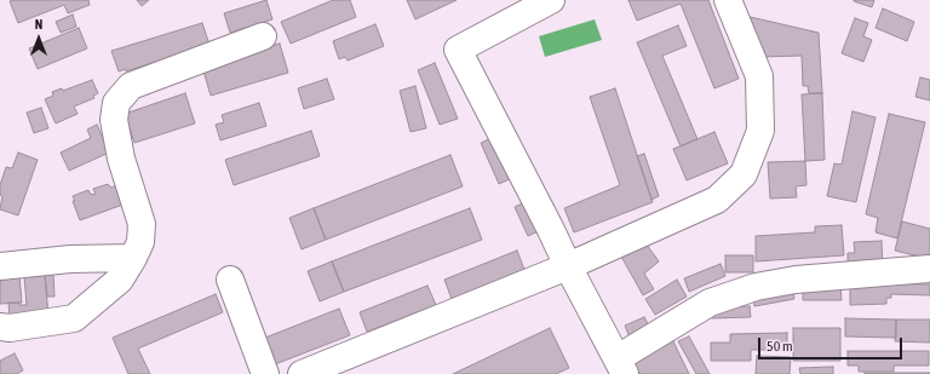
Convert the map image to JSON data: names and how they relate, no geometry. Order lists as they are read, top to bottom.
{
  "scale_bar": "50 m",
  "north": "top"
}
